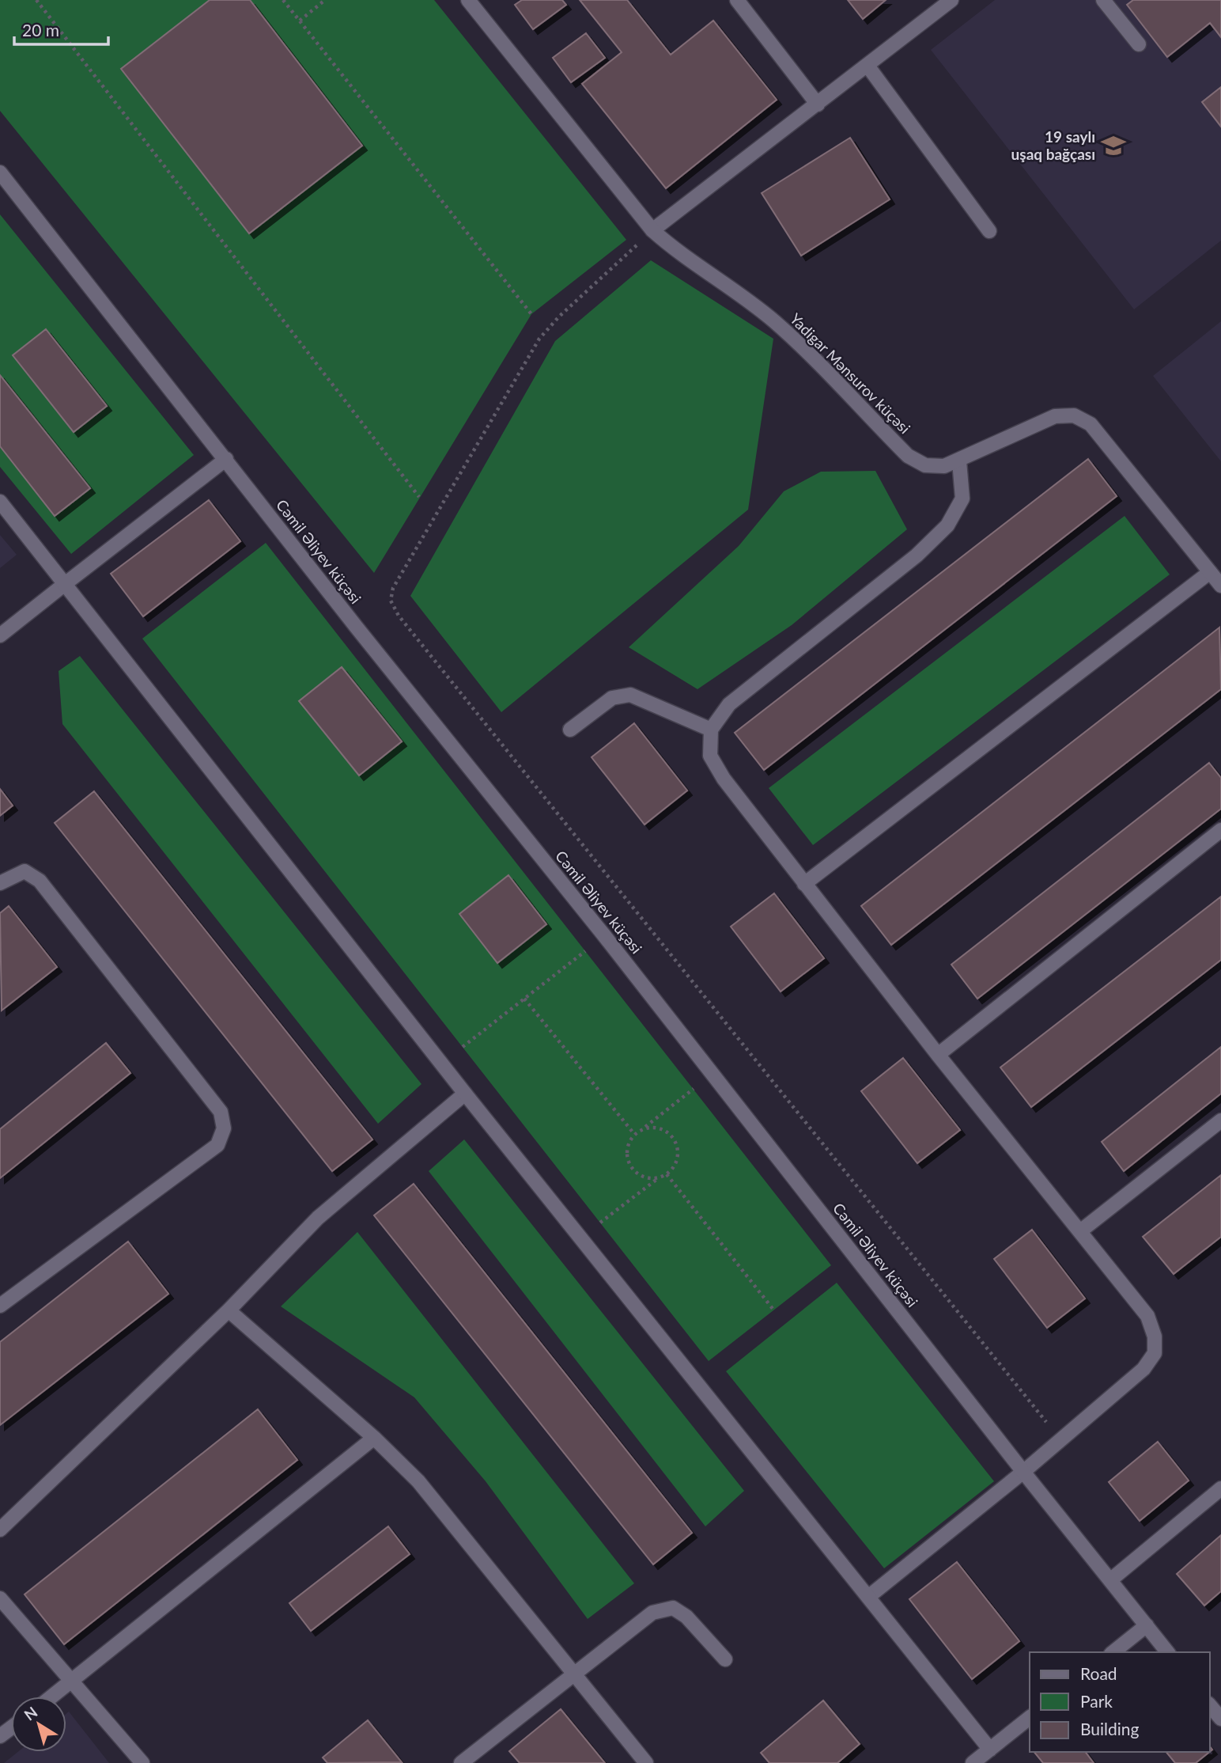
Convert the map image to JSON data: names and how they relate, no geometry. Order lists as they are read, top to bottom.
{
  "streets": {
    "street": ["Yadigar Mənsurov küçəsi", "Cəmil Əliyev küçəsi"]
  },
  "places": {
    "school or university": ["19 saylı uşaq bağçası"]
  },
  "legend": ["Road", "Park", "Building"],
  "scale_bar": "20 m",
  "north": "top left"
}
